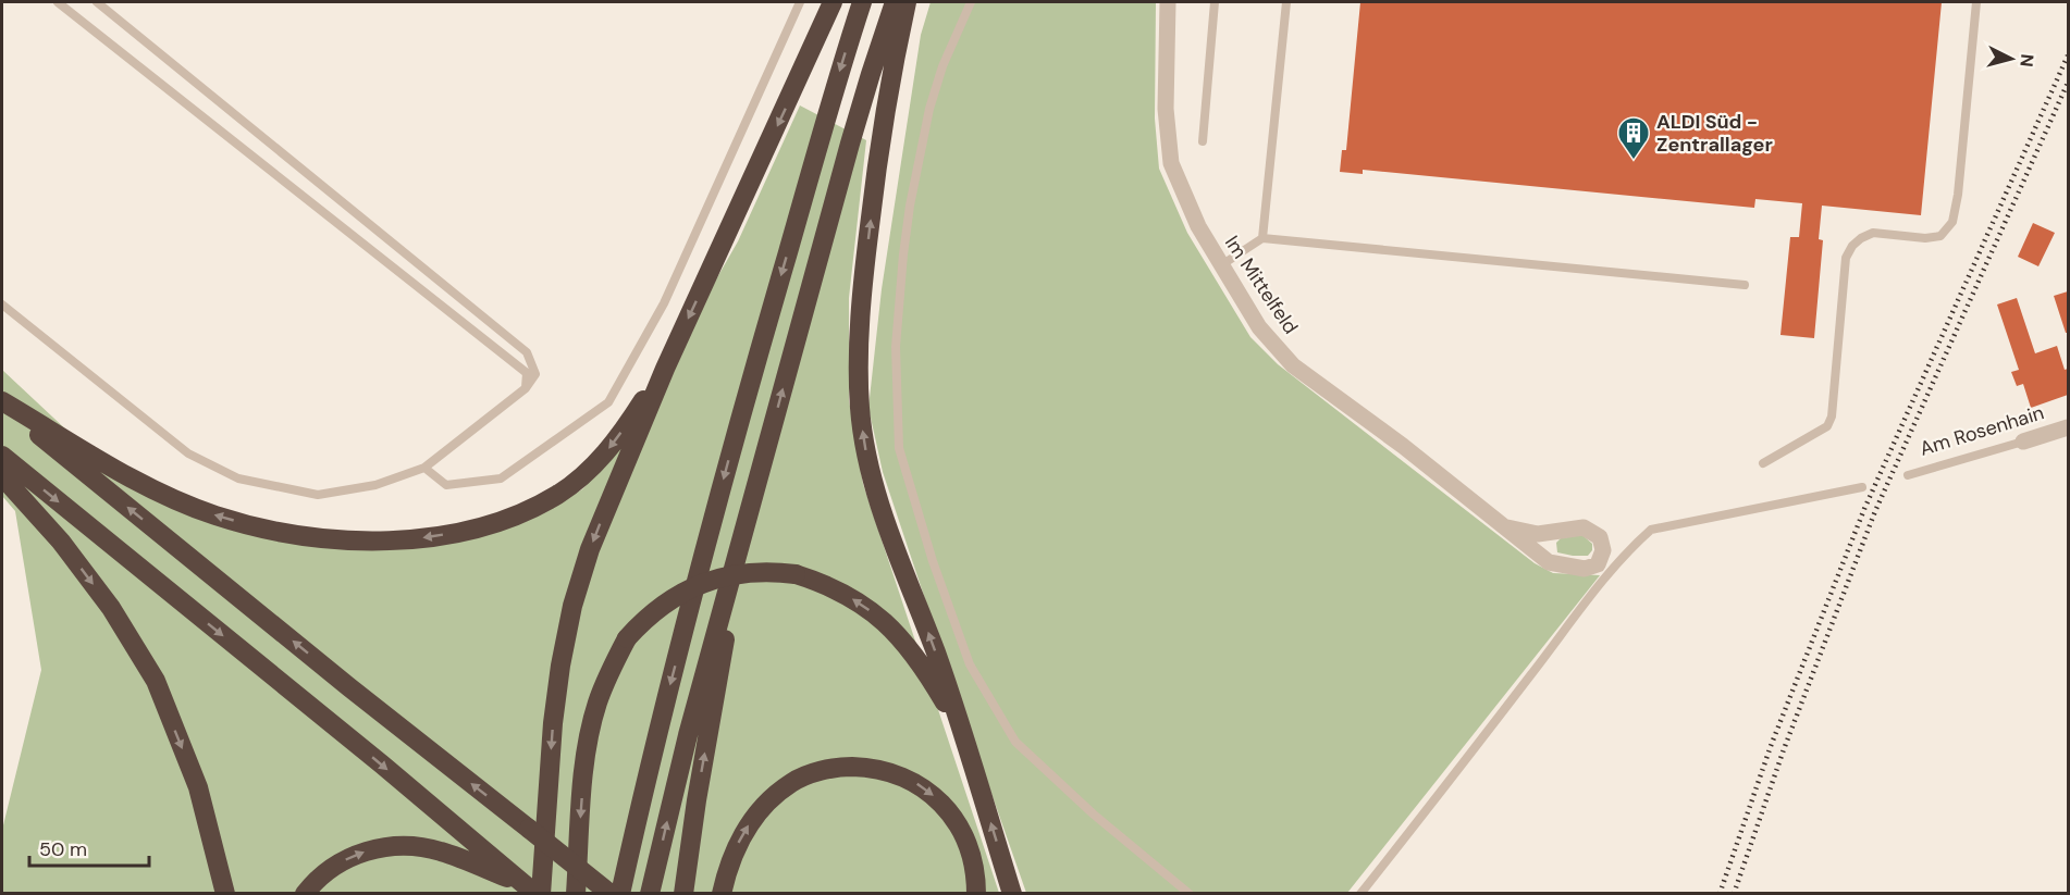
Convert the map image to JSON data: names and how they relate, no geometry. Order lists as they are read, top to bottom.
{
  "streets": {
    "street": ["Im Mittelfeld", "Am Rosenhain"]
  },
  "places": {
    "building": ["ALDI Süd - Zentrallager"]
  },
  "scale_bar": "50 m",
  "north": "right"
}
